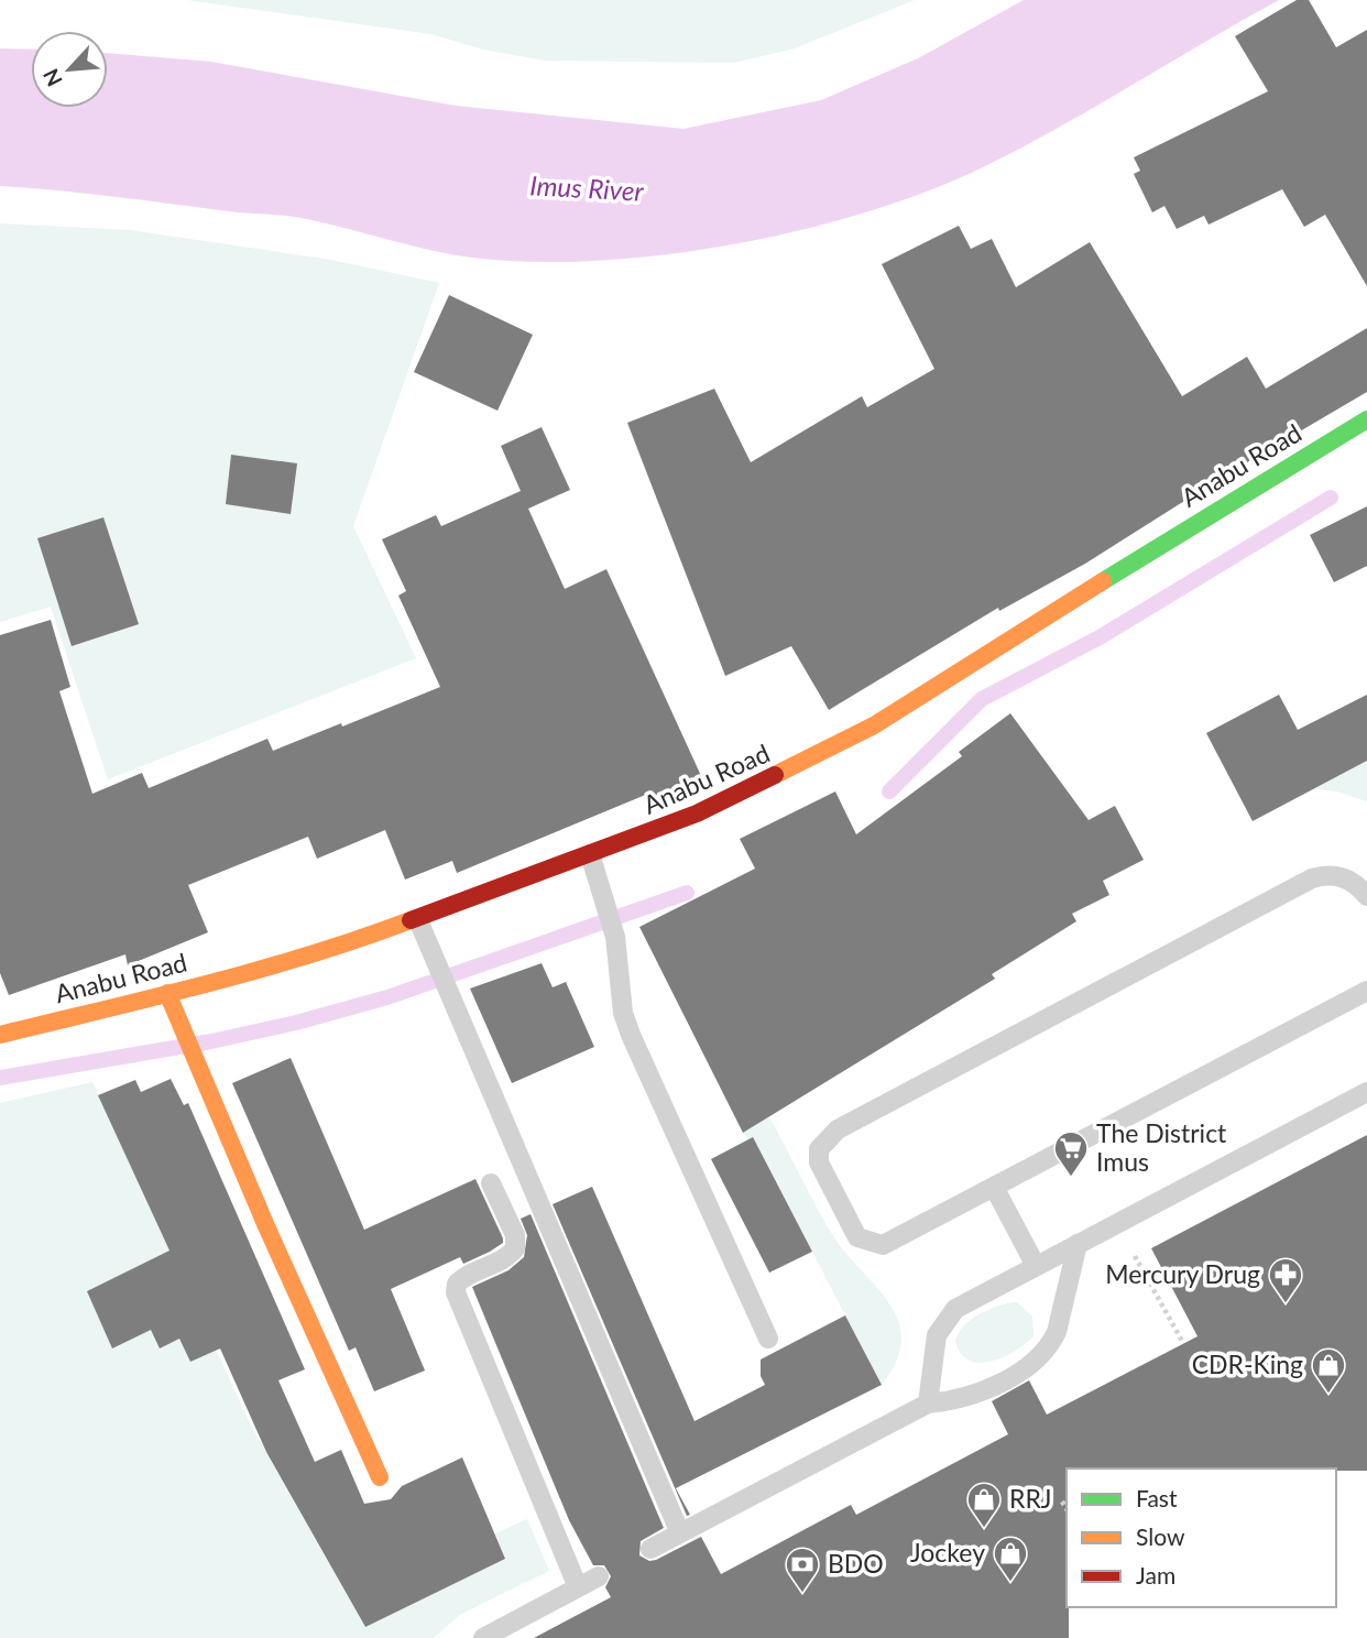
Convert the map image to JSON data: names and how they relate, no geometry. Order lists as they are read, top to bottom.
{
  "streets": {
    "street": ["Anabu Road"]
  },
  "water": ["Imus River"],
  "places": {
    "supermarket": ["The District Imus"],
    "pharmacy": ["Mercury Drug"],
    "shop": ["CDR-King", "RRJ", "Jockey"],
    "bank": ["BDO"]
  },
  "legend": ["Fast", "Slow", "Jam"],
  "north": "bottom left"
}
